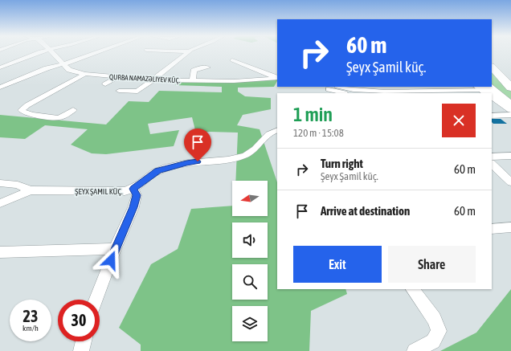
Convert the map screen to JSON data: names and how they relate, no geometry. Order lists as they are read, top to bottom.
{
  "streets": {
    "street": ["QURBA NAMAZƏLIYEV KÜÇ.", "ŞEYX ŞAMIL KÜÇ."]
  },
  "north": "left",
  "page": {
    "turn": ["60 m", "Şeyx Şamil küç."],
    "heading": ["1 min", "120 m · 15:08"],
    "list": [
      {
        "name": "Turn right",
        "note": "Şeyx Şamil küç.",
        "value": "60 m"
      },
      {
        "name": "Arrive at destination",
        "value": "60 m"
      }
    ],
    "buttons": ["Exit", "Share"],
    "speed": "23 km/h",
    "limit": "30"
  }
}
